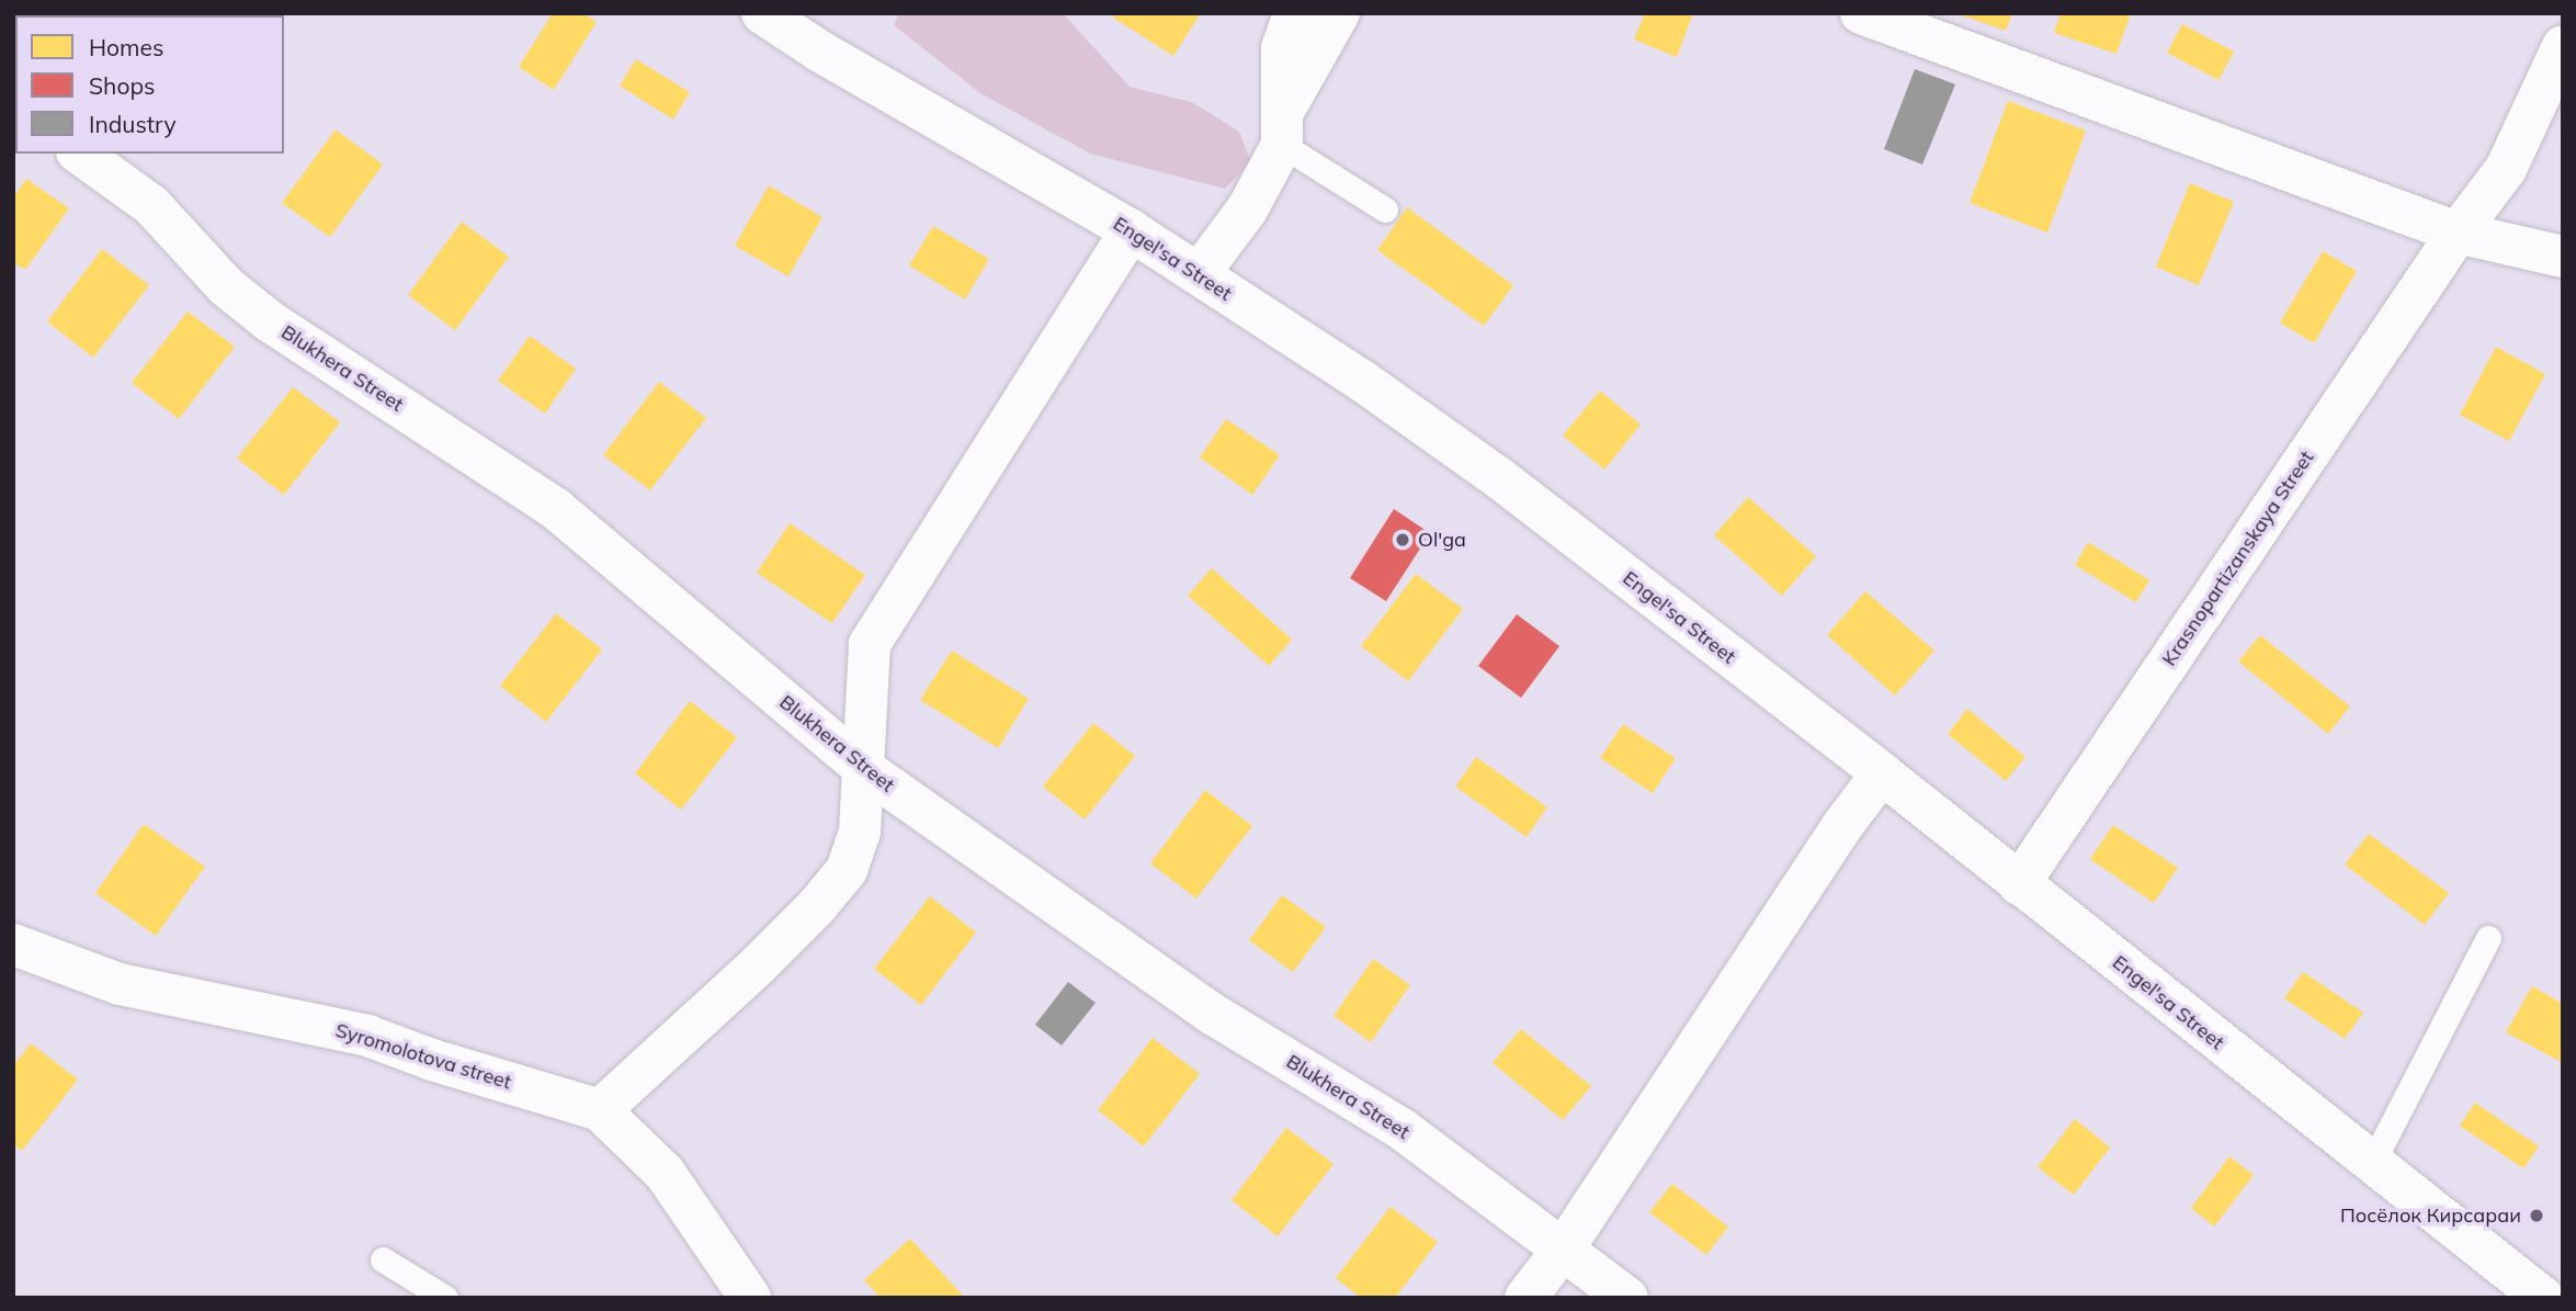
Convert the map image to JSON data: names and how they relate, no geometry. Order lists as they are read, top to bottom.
{
  "streets": {
    "street": [
      "Engel'sa Street",
      "Blukhera Street",
      "Krasnopartizanskaya Street",
      "Syromolotova street"
    ]
  },
  "crossings": [
    ["Engel'sa Street", "Krasnopartizanskaya Street"]
  ],
  "places": ["Ol'ga", "Посёлок Кирсараи"],
  "legend": ["Homes", "Shops", "Industry"]
}
